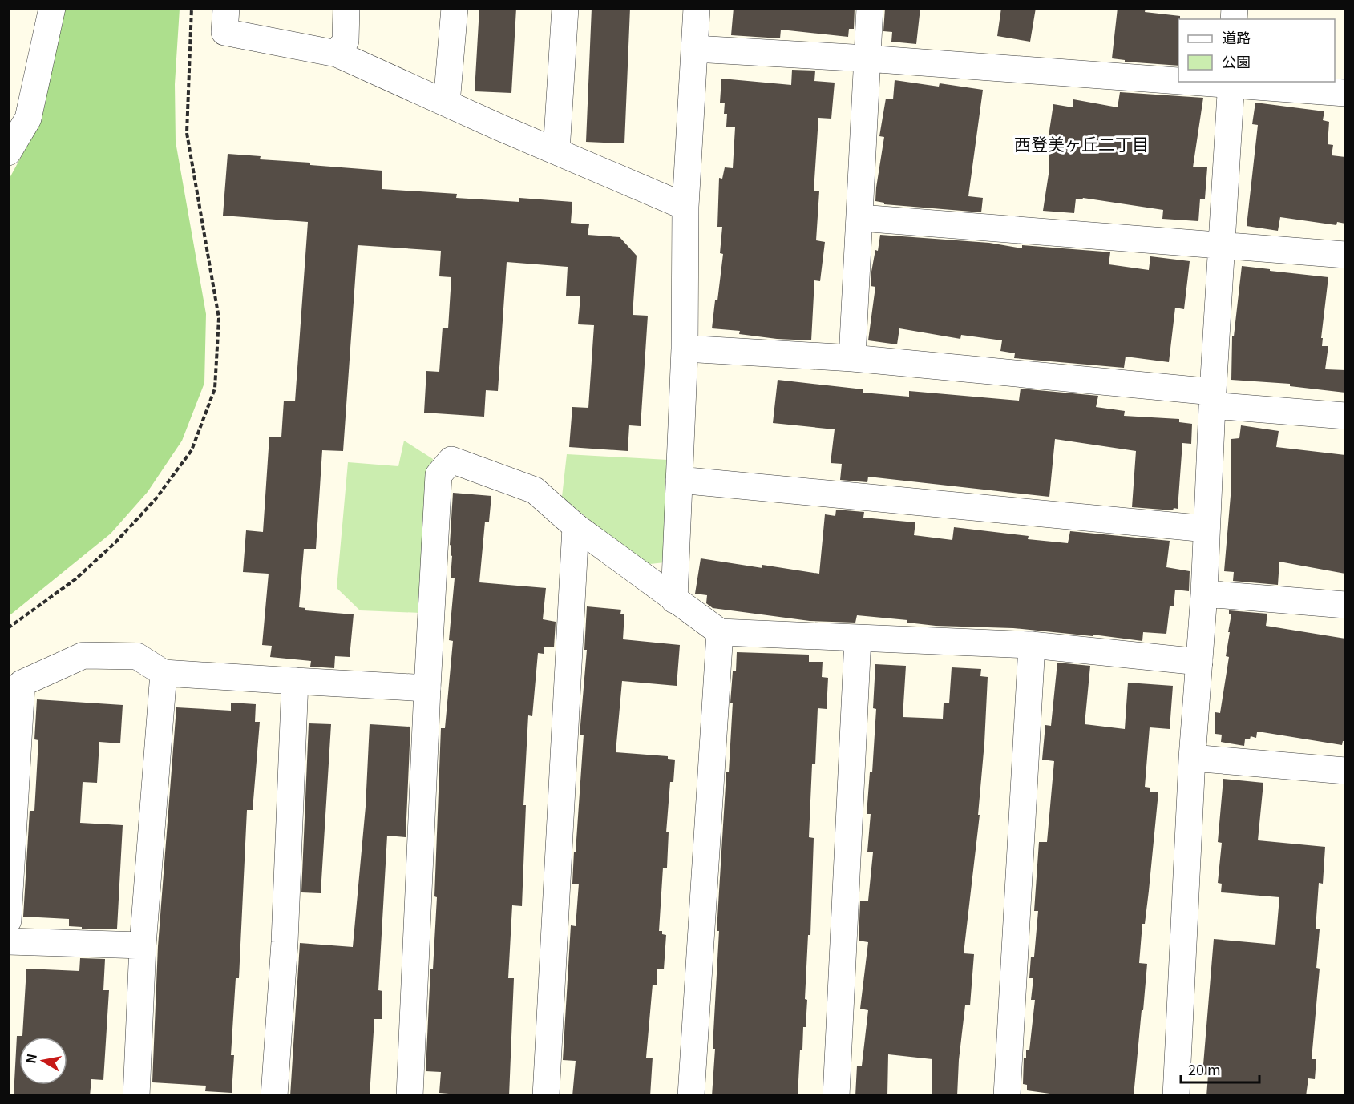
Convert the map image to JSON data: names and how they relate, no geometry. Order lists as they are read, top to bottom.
{
  "districts": ["西登美ヶ丘二丁目"],
  "legend": ["道路", "公園"],
  "scale_bar": "20 m",
  "north": "left"
}
